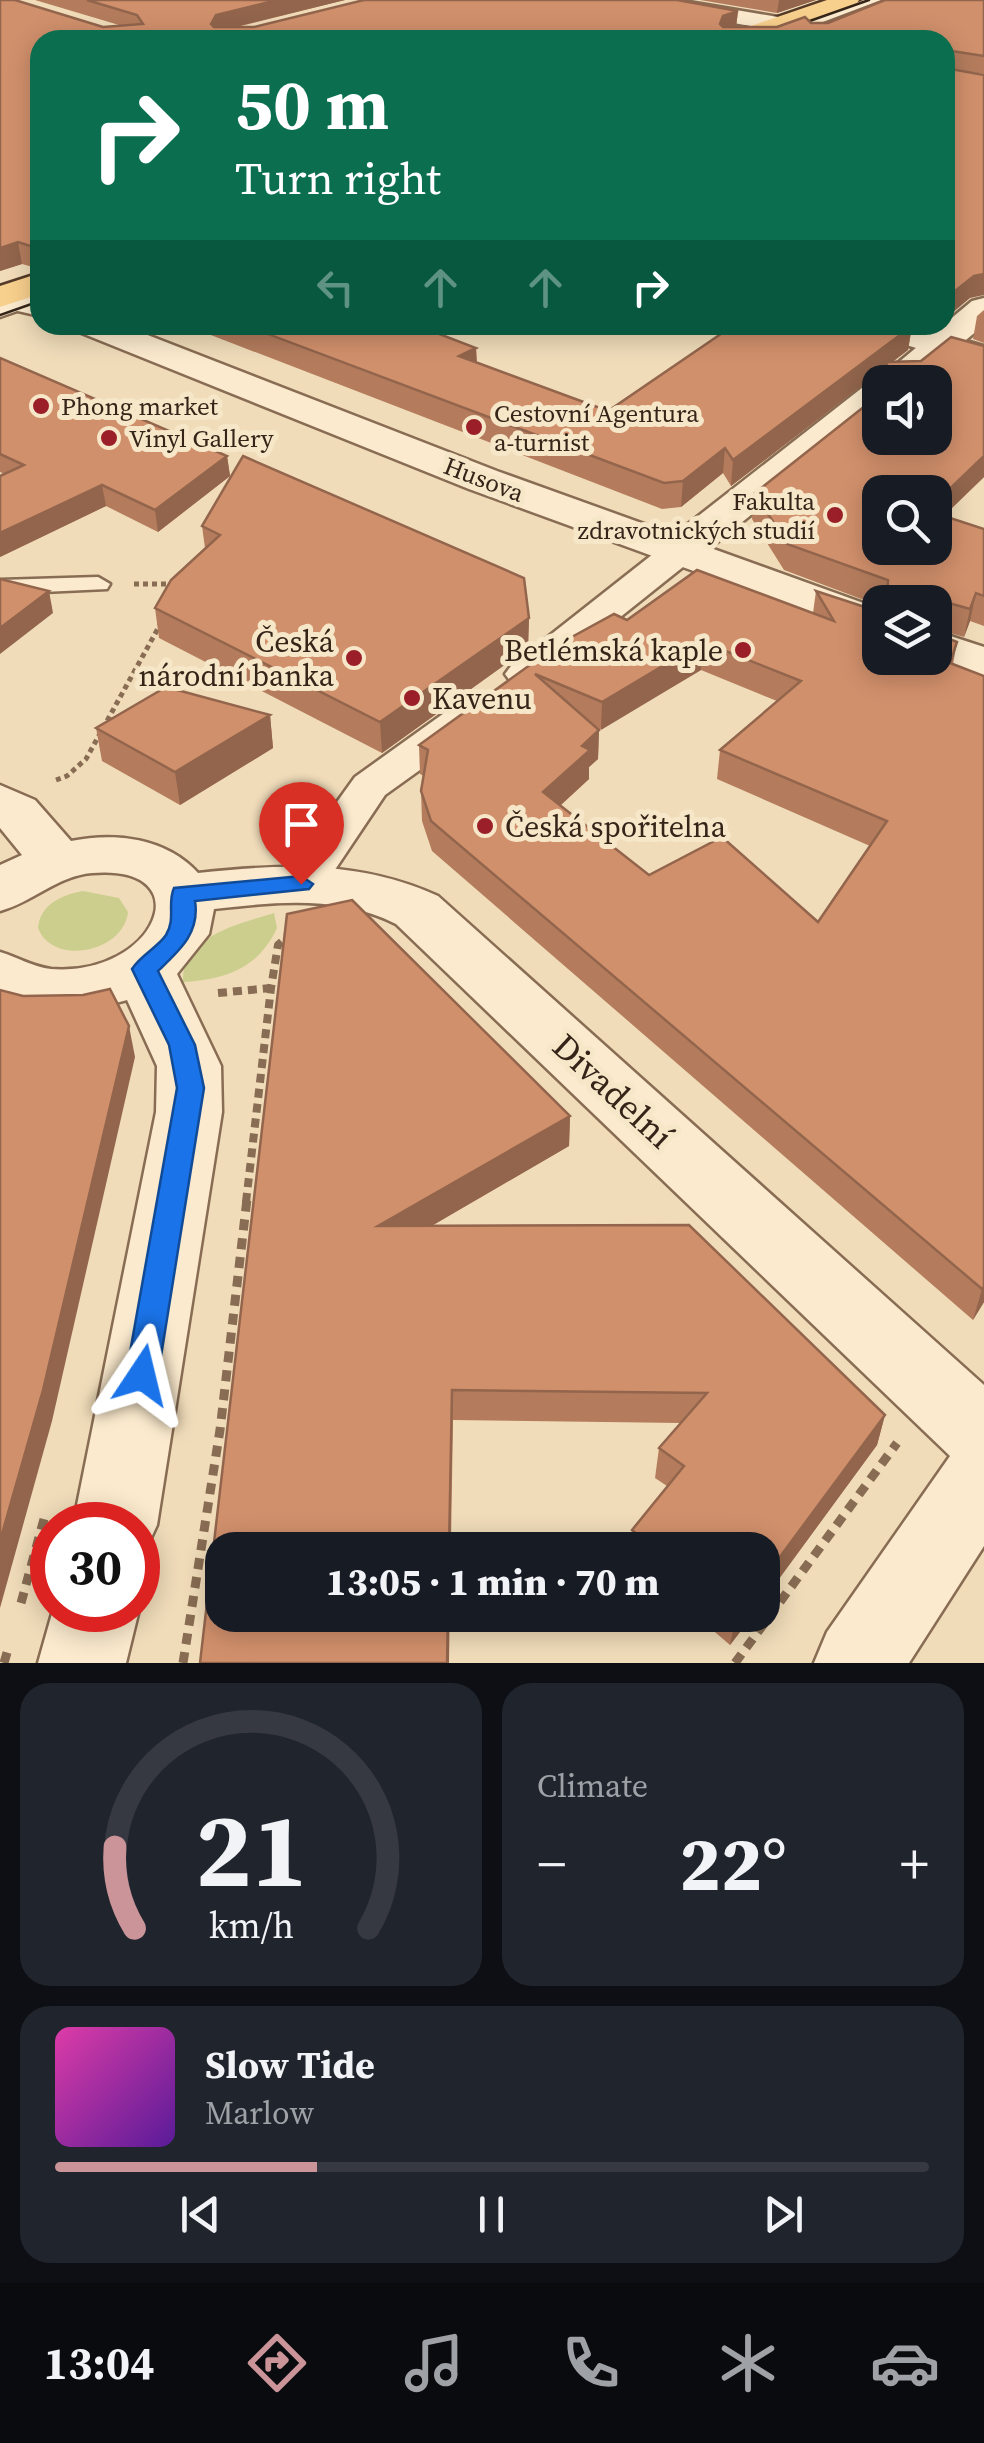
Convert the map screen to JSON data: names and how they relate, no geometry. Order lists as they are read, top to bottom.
{
  "streets": {
    "street": ["Husova", "Divadelní"]
  },
  "places": [
    "Phong market",
    "Cestovní Agentura a-turnist",
    "Vinyl Gallery",
    "Fakulta zdravotnických studií",
    "Betlémská kaple",
    "Česká národní banka",
    "Kavenu",
    "Česká spořitelna"
  ],
  "page": {
    "turn": ["50 m", "Turn right"],
    "limit": "30",
    "trip": "13:05 · 1 min · 70 m",
    "tile": "Climate",
    "heat": ["−", "22°", "+"],
    "song": ["Slow Tide", "Marlow"],
    "tabs": "13:04",
    "gauge": ["21", "km/h"]
  }
}
